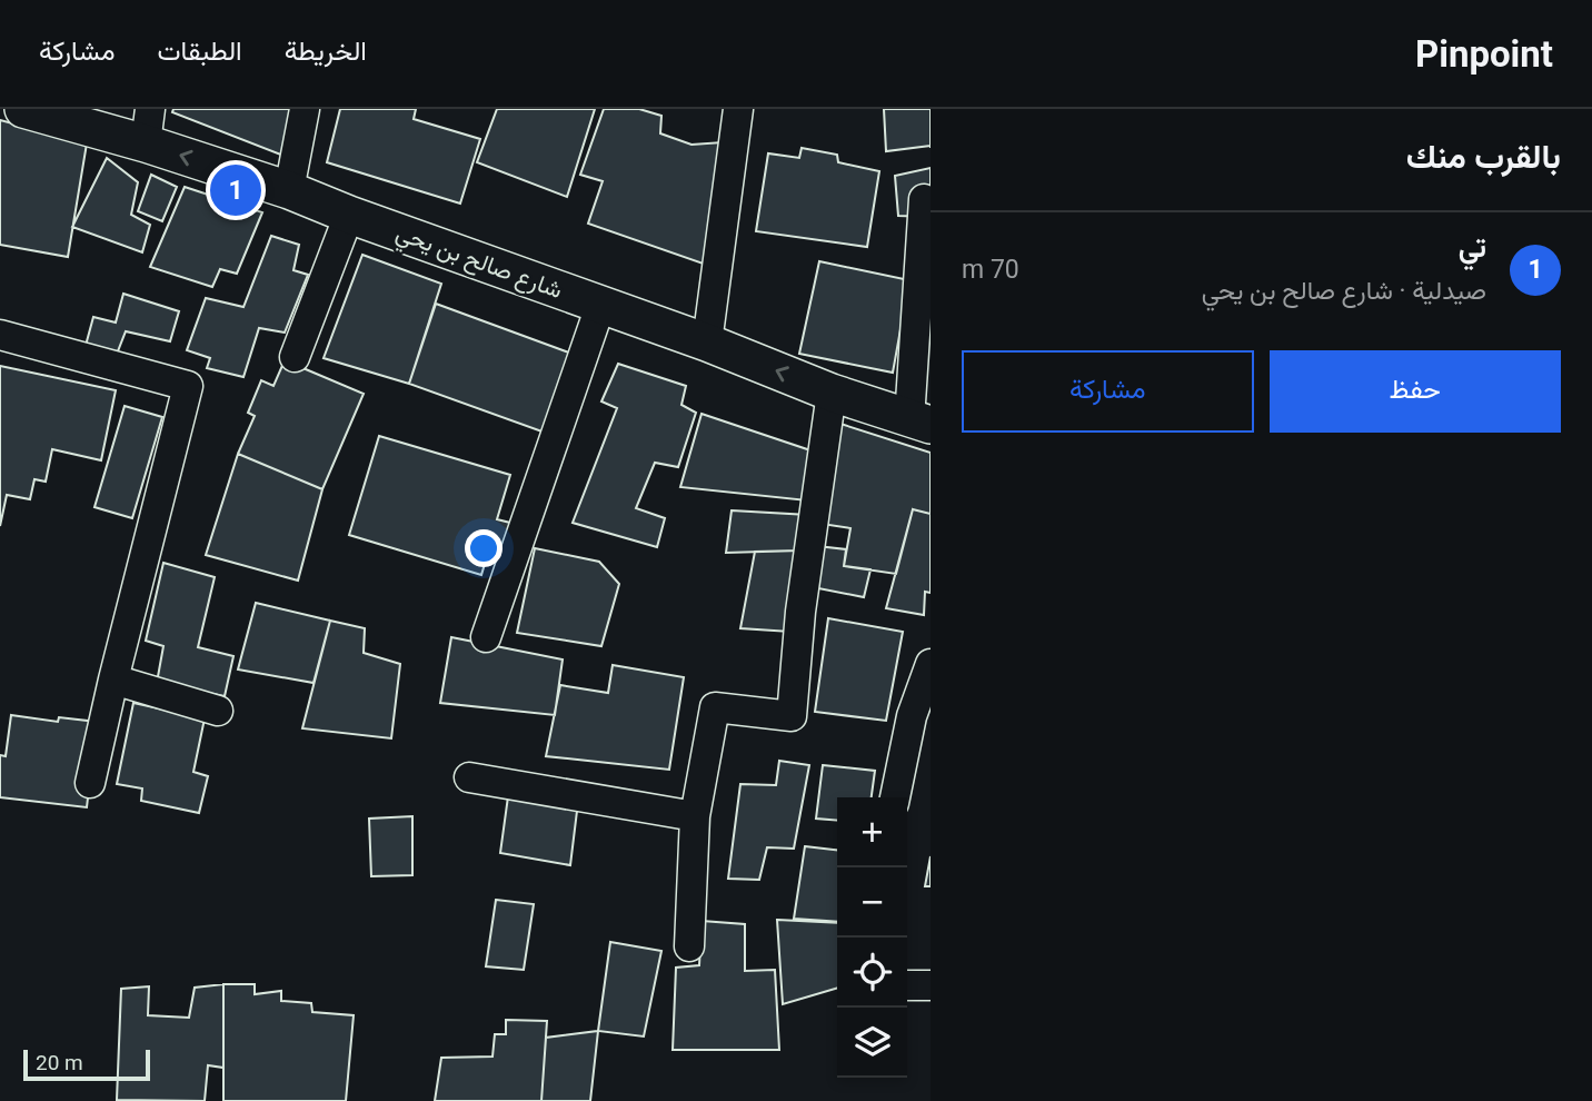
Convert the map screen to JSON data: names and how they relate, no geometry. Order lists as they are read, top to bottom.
{
  "streets": {
    "street": ["شارع صالح بن يحي"]
  },
  "scale_bar": "20 m",
  "page": {
    "header": "Pinpoint",
    "nav": ["الخريطة", "الطبقات", "مشاركة"],
    "heading": "بالقرب منك",
    "pins": "1",
    "list": [
      {
        "mark": "1",
        "name": "تي",
        "note": "صيدلية · شارع صالح بن يحي",
        "value": "70 m"
      }
    ],
    "buttons": ["حفظ", "مشاركة"],
    "map_buttons": ["+", "−"],
    "scale": "20 m"
  }
}
